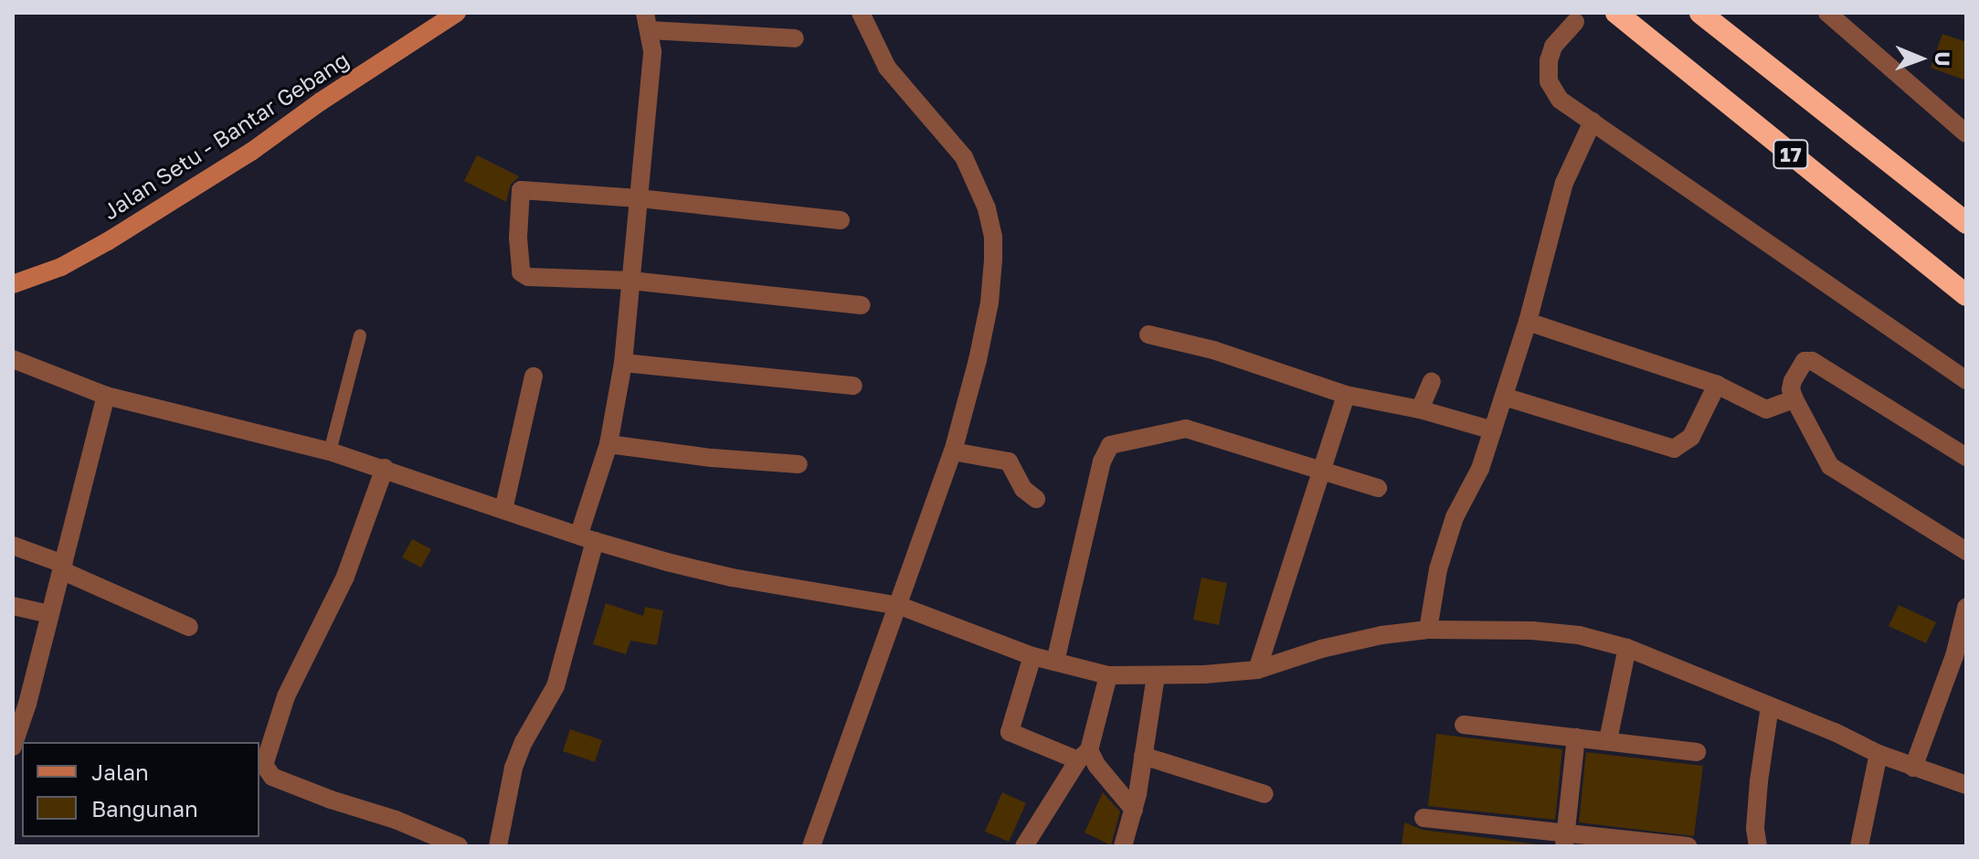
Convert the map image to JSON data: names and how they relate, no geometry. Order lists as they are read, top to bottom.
{
  "streets": {
    "highway": ["17"],
    "main road": ["Jalan Setu - Bantar Gebang"]
  },
  "legend": ["Jalan", "Bangunan"],
  "north": "right"
}
